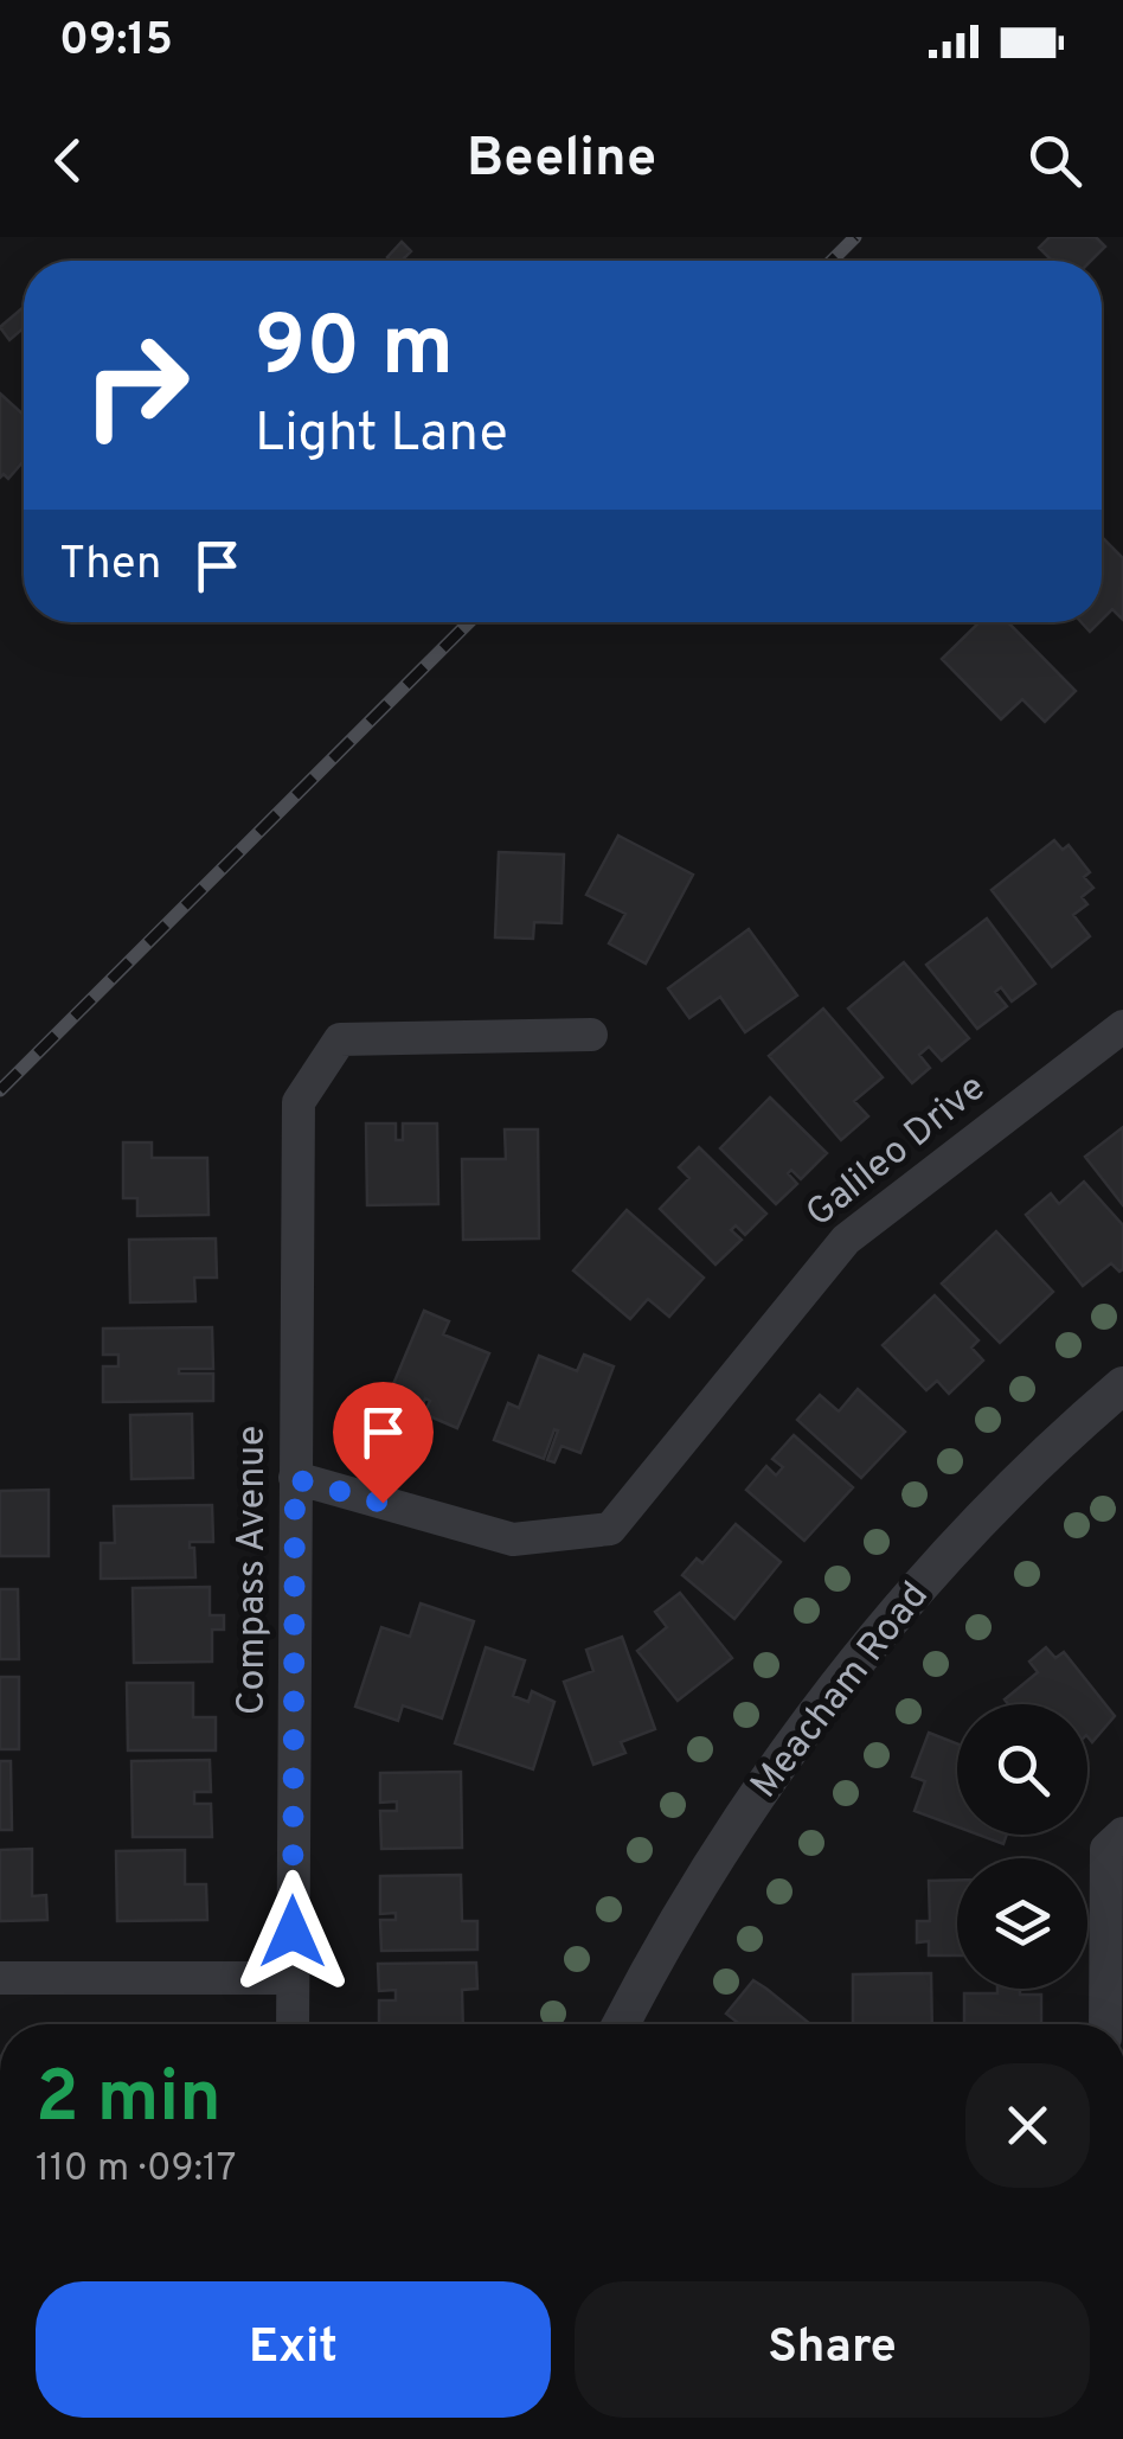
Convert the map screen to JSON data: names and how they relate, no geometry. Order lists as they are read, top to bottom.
{
  "streets": {
    "street": ["Galileo Drive", "Compass Avenue", "Meacham Road"]
  },
  "crossings": [
    ["Galileo Drive", "Compass Avenue"]
  ],
  "page": {
    "status": "09:15",
    "header": "Beeline",
    "turn": ["90 m", "Light Lane"],
    "then": "Then",
    "heading": ["2 min", "110 m · 09:17"],
    "buttons": ["Exit", "Share"]
  }
}
